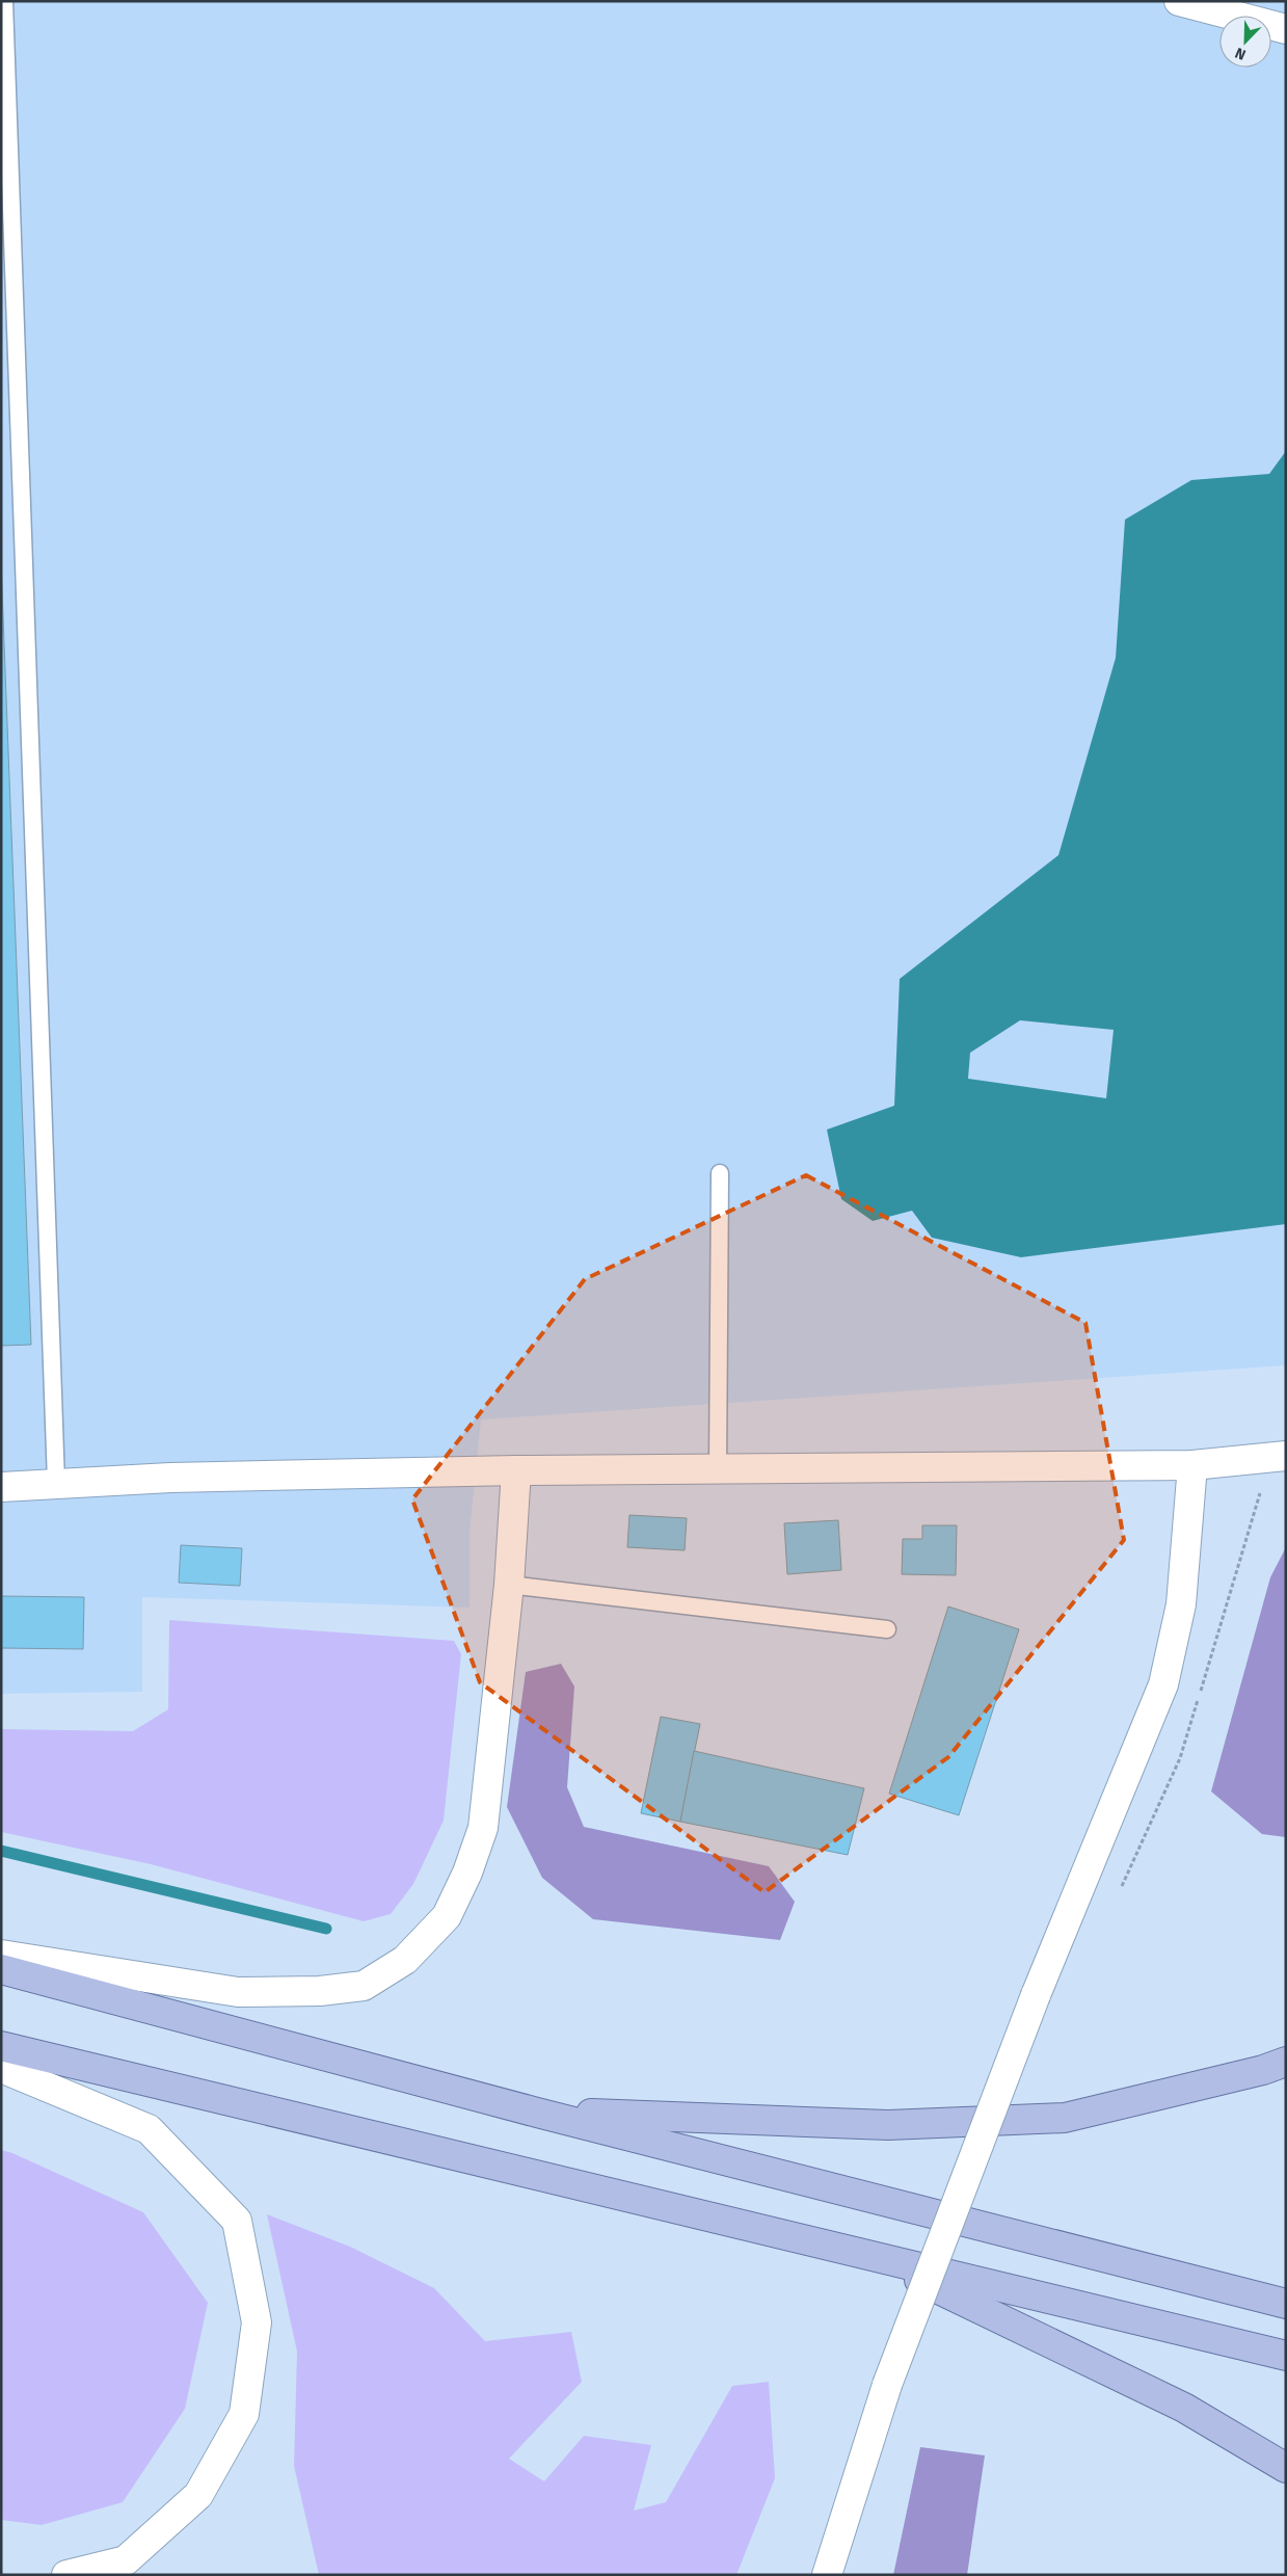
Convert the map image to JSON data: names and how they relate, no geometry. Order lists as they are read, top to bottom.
{
  "north": "bottom left"
}
